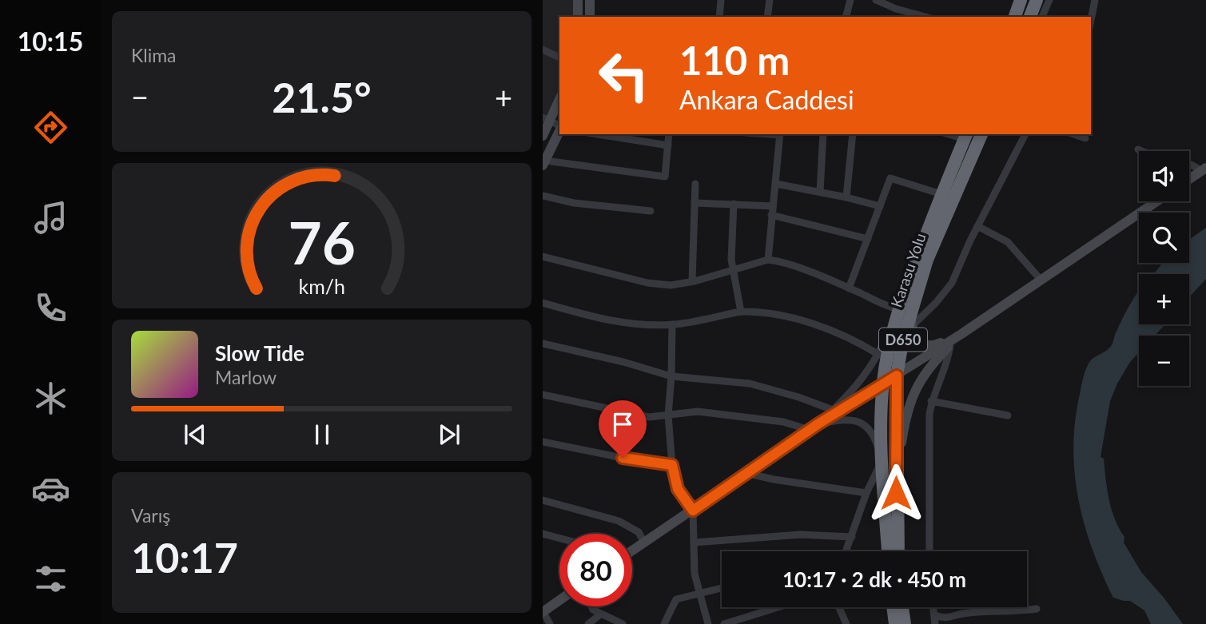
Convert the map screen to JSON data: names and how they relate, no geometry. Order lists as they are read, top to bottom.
{
  "streets": {
    "highway": ["Karasu Yolu", "D650"]
  },
  "page": {
    "tabs": "10:15",
    "tile": [
      "Klima",
      ["Varış", "10:17"]
    ],
    "turn": ["110 m", "Ankara Caddesi"],
    "heat": ["−", "21.5°", "+"],
    "map_buttons": ["+", "−"],
    "song": ["Slow Tide", "Marlow"],
    "limit": "80",
    "trip": "10:17 · 2 dk · 450 m",
    "gauge": ["76", "km/h"]
  }
}
